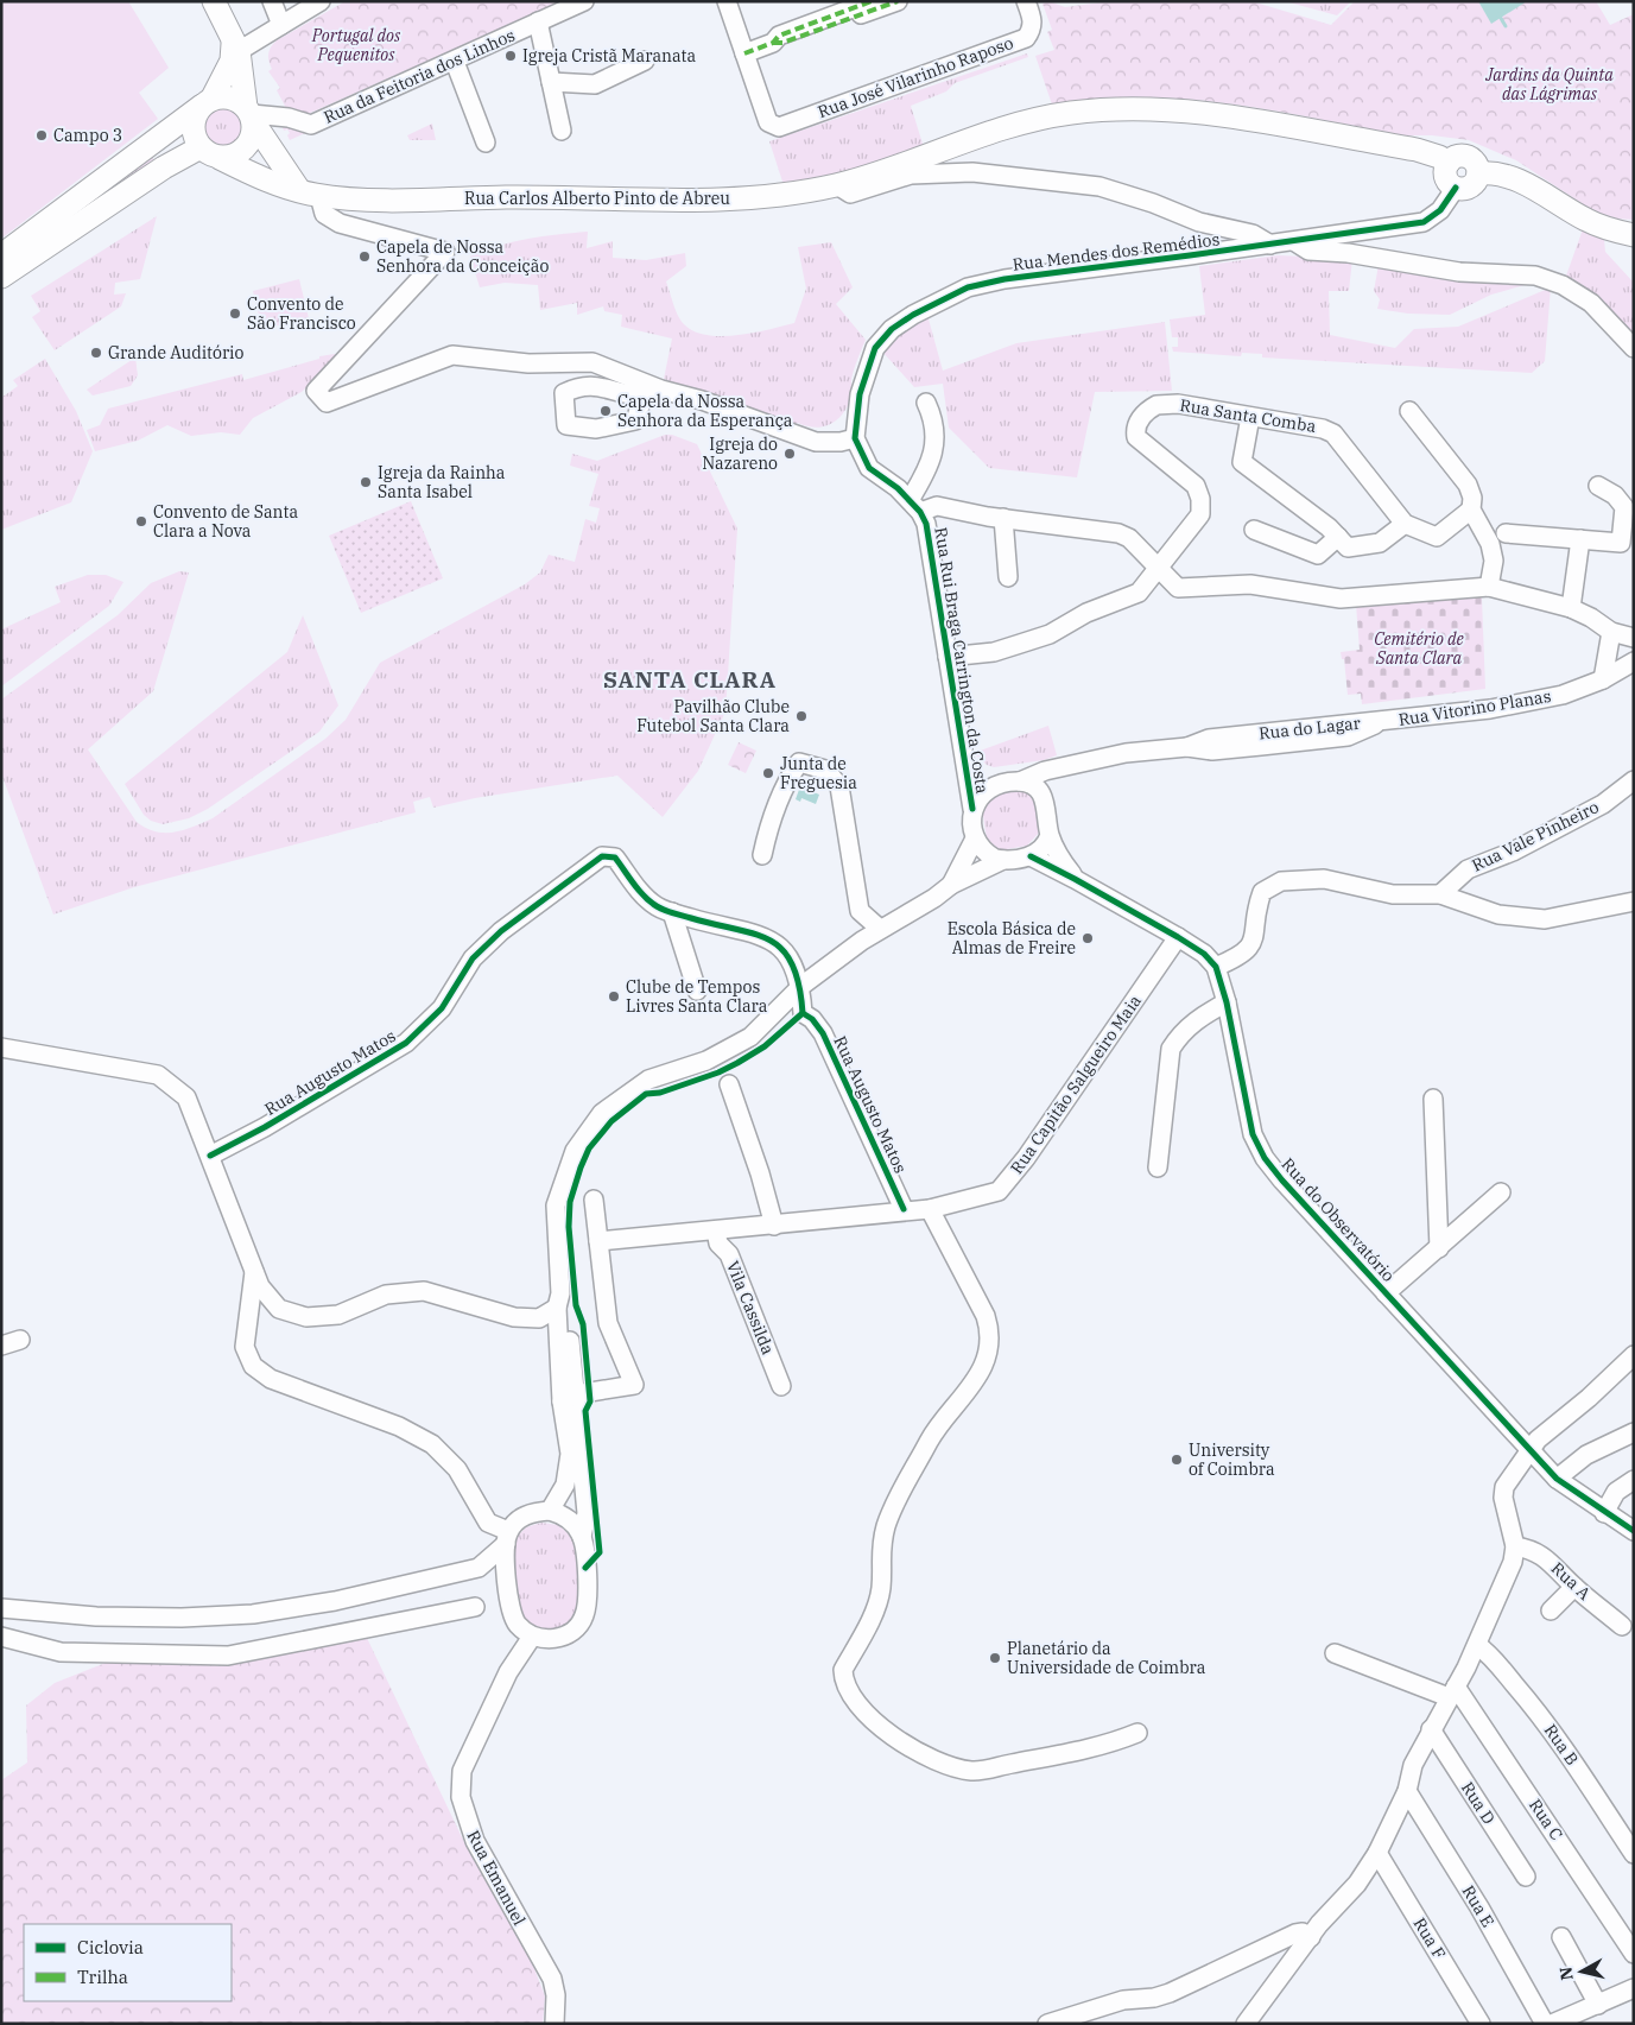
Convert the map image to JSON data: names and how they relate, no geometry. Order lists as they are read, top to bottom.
{
  "streets": {
    "main road": ["Rua Carlos Alberto Pinto de Abreu"],
    "street": [
      "Rua da Feitoria dos Linhos",
      "Rua José Vilarinho Raposo",
      "Rua Mendes dos Remédios",
      "Rua Santa Comba",
      "Rua Rui Braga Carrington da Costa",
      "Rua Vitorino Planas",
      "Rua do Lagar",
      "Rua Vale Pinheiro",
      "Rua Augusto Matos",
      "Rua Capitão Salgueiro Maia",
      "Rua do Observatório",
      "Vila Cassilda",
      "Rua A",
      "Rua B",
      "Rua D",
      "Rua C",
      "Rua Emanuel",
      "Rua E",
      "Rua F"
    ]
  },
  "crossings": [
    ["Rua da Feitoria dos Linhos", "Rua Carlos Alberto Pinto de Abreu"],
    ["Rua Carlos Alberto Pinto de Abreu", "Rua Mendes dos Remédios"],
    ["Rua Rui Braga Carrington da Costa", "Rua do Lagar"],
    ["Rua Vitorino Planas", "Rua do Lagar"],
    ["Rua Augusto Matos", "Rua Capitão Salgueiro Maia"],
    ["Rua Capitão Salgueiro Maia", "Vila Cassilda"]
  ],
  "districts": ["SANTA CLARA"],
  "parks": ["Portugal dos Pequenitos", "Jardins da Quinta das Lágrimas", "Cemitério de Santa Clara"],
  "places": [
    "Igreja Cristã Maranata",
    "Campo 3",
    "Capela de Nossa Senhora da Conceição",
    "Convento de São Francisco",
    "Grande Auditório",
    "Capela da Nossa Senhora da Esperança",
    "Igreja do Nazareno",
    "Igreja da Rainha Santa Isabel",
    "Convento de Santa Clara a Nova",
    "Pavilhão Clube Futebol Santa Clara",
    "Junta de Freguesia",
    "Escola Básica de Almas de Freire",
    "Clube de Tempos Livres Santa Clara",
    "University of Coimbra",
    "Planetário da Universidade de Coimbra"
  ],
  "legend": ["Ciclovia", "Trilha"],
  "north": "left"
}
